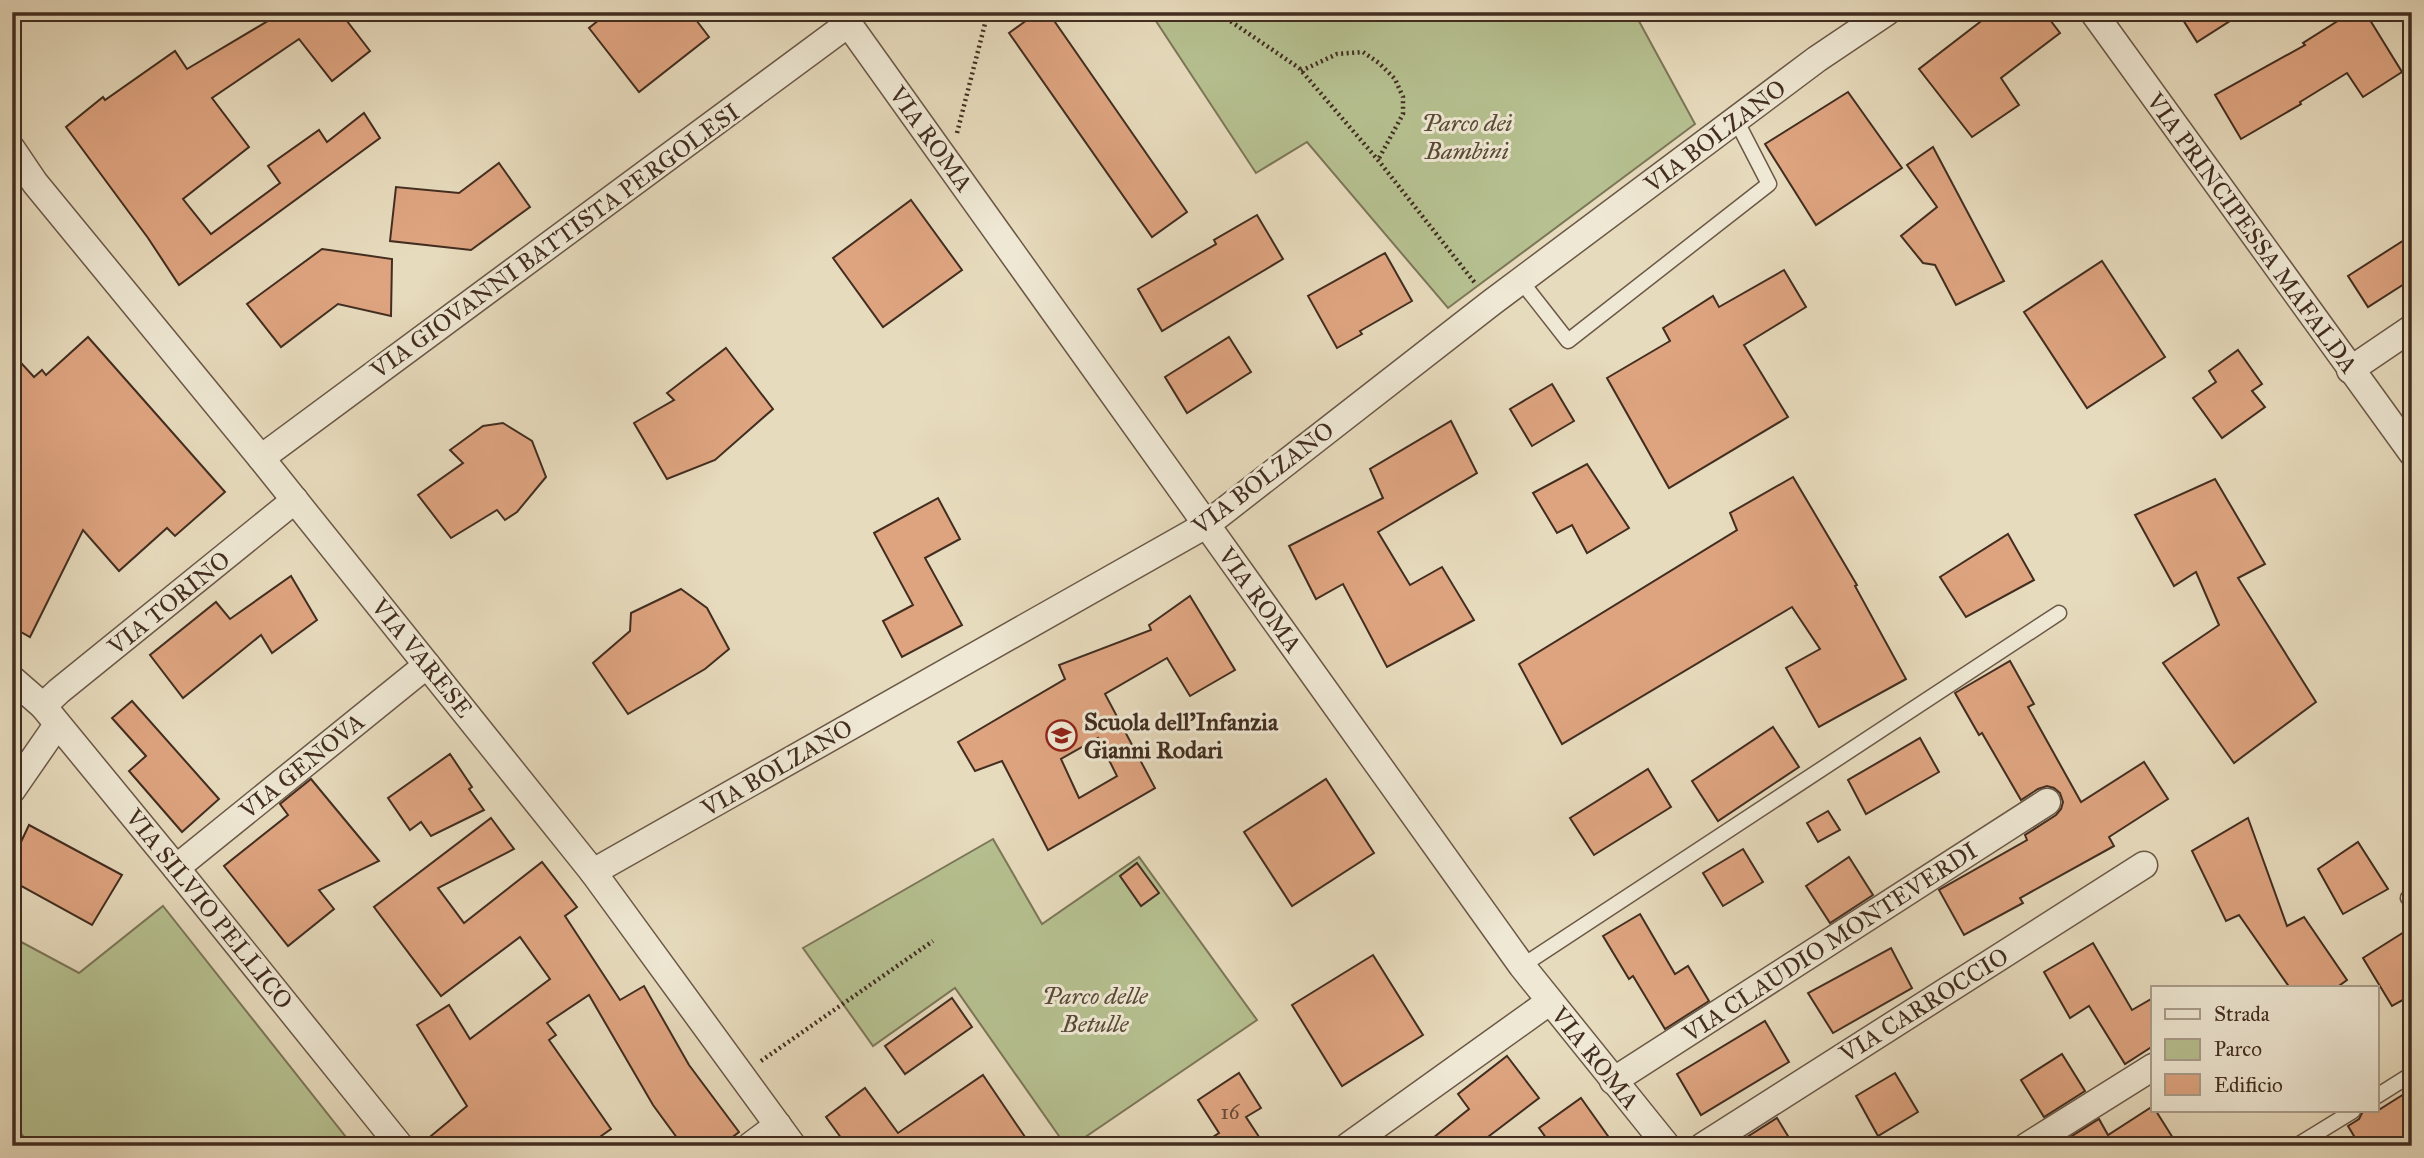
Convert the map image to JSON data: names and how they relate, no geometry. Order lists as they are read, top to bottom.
{
  "streets": {
    "street": [
      "VIA BOLZANO",
      "VIA ROMA",
      "VIA PRINCIPESSA MAFALDA",
      "VIA GIOVANNI BATTISTA PERGOLESI",
      "VIA TORINO",
      "VIA VARESE",
      "VIA GENOVA",
      "VIA SILVIO PELLICO",
      "VIA CLAUDIO MONTEVERDI",
      "VIA CARROCCIO"
    ]
  },
  "crossings": [
    ["VIA BOLZANO", "VIA ROMA"],
    ["VIA BOLZANO", "VIA VARESE"],
    ["VIA ROMA", "VIA GIOVANNI BATTISTA PERGOLESI"],
    ["VIA ROMA", "VIA CLAUDIO MONTEVERDI"],
    ["VIA GIOVANNI BATTISTA PERGOLESI", "VIA VARESE"],
    ["VIA TORINO", "VIA VARESE"],
    ["VIA TORINO", "VIA SILVIO PELLICO"],
    ["VIA VARESE", "VIA GENOVA"],
    ["VIA GENOVA", "VIA SILVIO PELLICO"]
  ],
  "parks": ["Parco dei Bambini", "Parco delle Betulle"],
  "places": {
    "school or university": ["Scuola dell'Infanzia Gianni Rodari"]
  },
  "house_numbers": ["16"],
  "legend": ["Strada", "Parco", "Edificio"]
}
